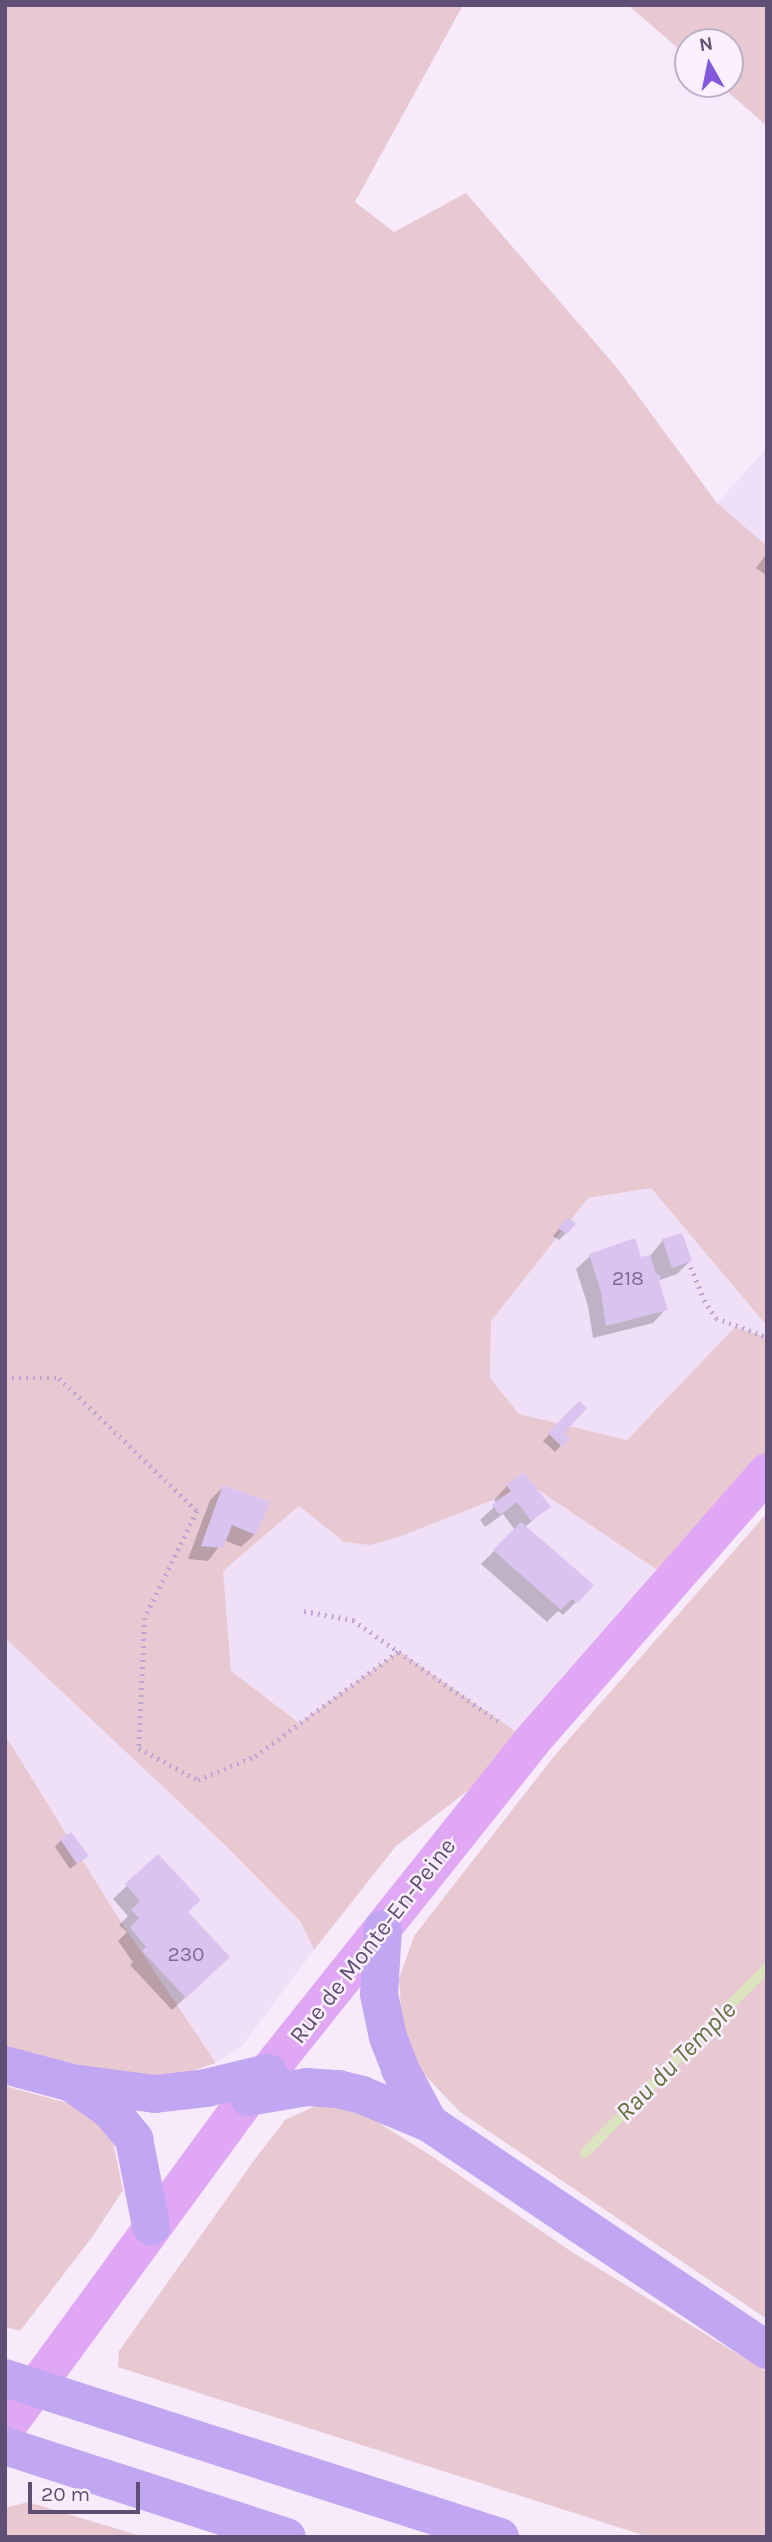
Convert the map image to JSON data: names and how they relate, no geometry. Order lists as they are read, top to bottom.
{
  "streets": {
    "main road": ["Rue de Monte-En-Peine"]
  },
  "water": ["Rau du Temple"],
  "house_numbers": ["218", "230"],
  "scale_bar": "20 m",
  "north": "top"
}
